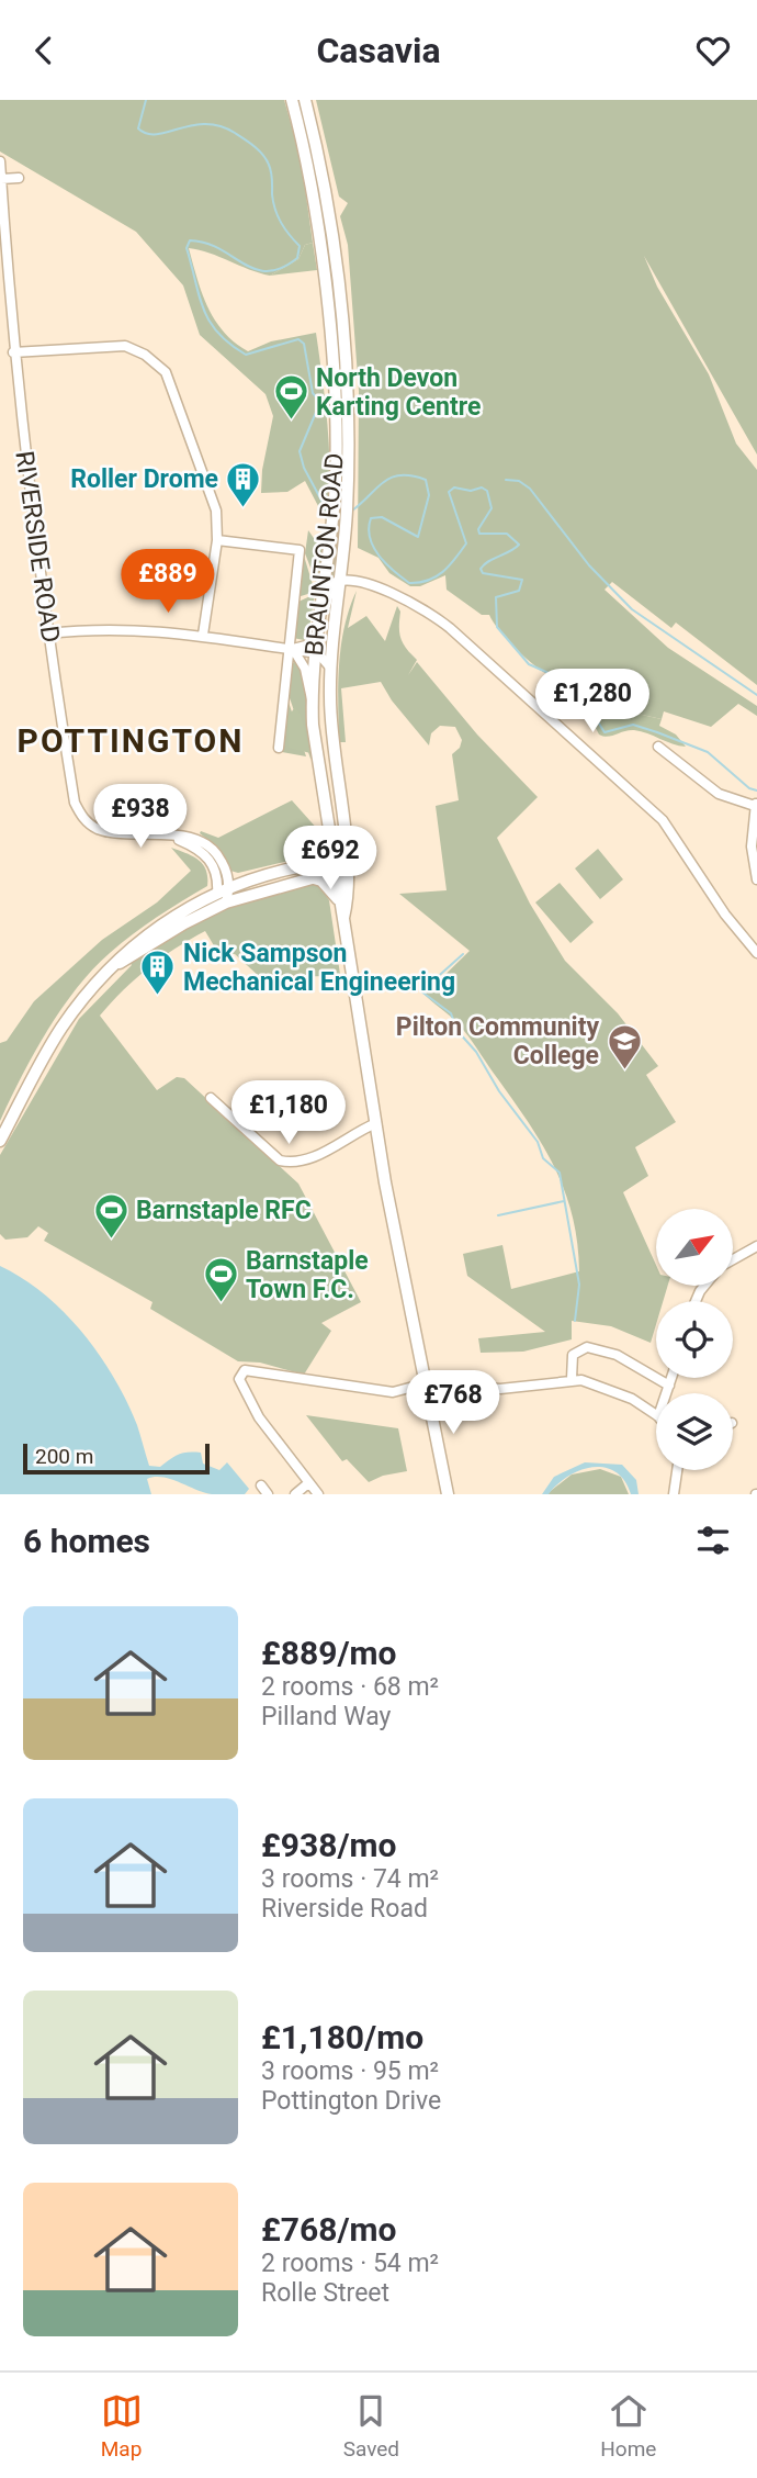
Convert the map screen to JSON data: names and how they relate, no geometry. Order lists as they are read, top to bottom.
{
  "streets": {
    "main road": ["BRAUNTON ROAD"],
    "street": ["RIVERSIDE ROAD"]
  },
  "districts": ["POTTINGTON"],
  "places": {
    "sports": ["North Devon Karting Centre", "Barnstaple RFC", "Barnstaple Town F.C."],
    "building": ["Roller Drome", "Nick Sampson Mechanical Engineering"],
    "school or university": ["Pilton Community College"]
  },
  "scale_bar": "200 m",
  "north": "top right",
  "page": {
    "header": "Casavia",
    "price": [
      "£889",
      "£1,280",
      "£938",
      "£692",
      "£1,180",
      "£768"
    ],
    "scale": "200 m",
    "heading": "6 homes",
    "list": [
      {
        "name": "£889/mo",
        "note": "2 rooms · 68 m² · Pilland Way"
      },
      {
        "name": "£938/mo",
        "note": "3 rooms · 74 m² · Riverside Road"
      },
      {
        "name": "£1,180/mo",
        "note": "3 rooms · 95 m² · Pottington Drive"
      },
      {
        "name": "£768/mo",
        "note": "2 rooms · 54 m² · Rolle Street"
      }
    ],
    "tabs": ["Map", "Saved", "Home"]
  }
}
